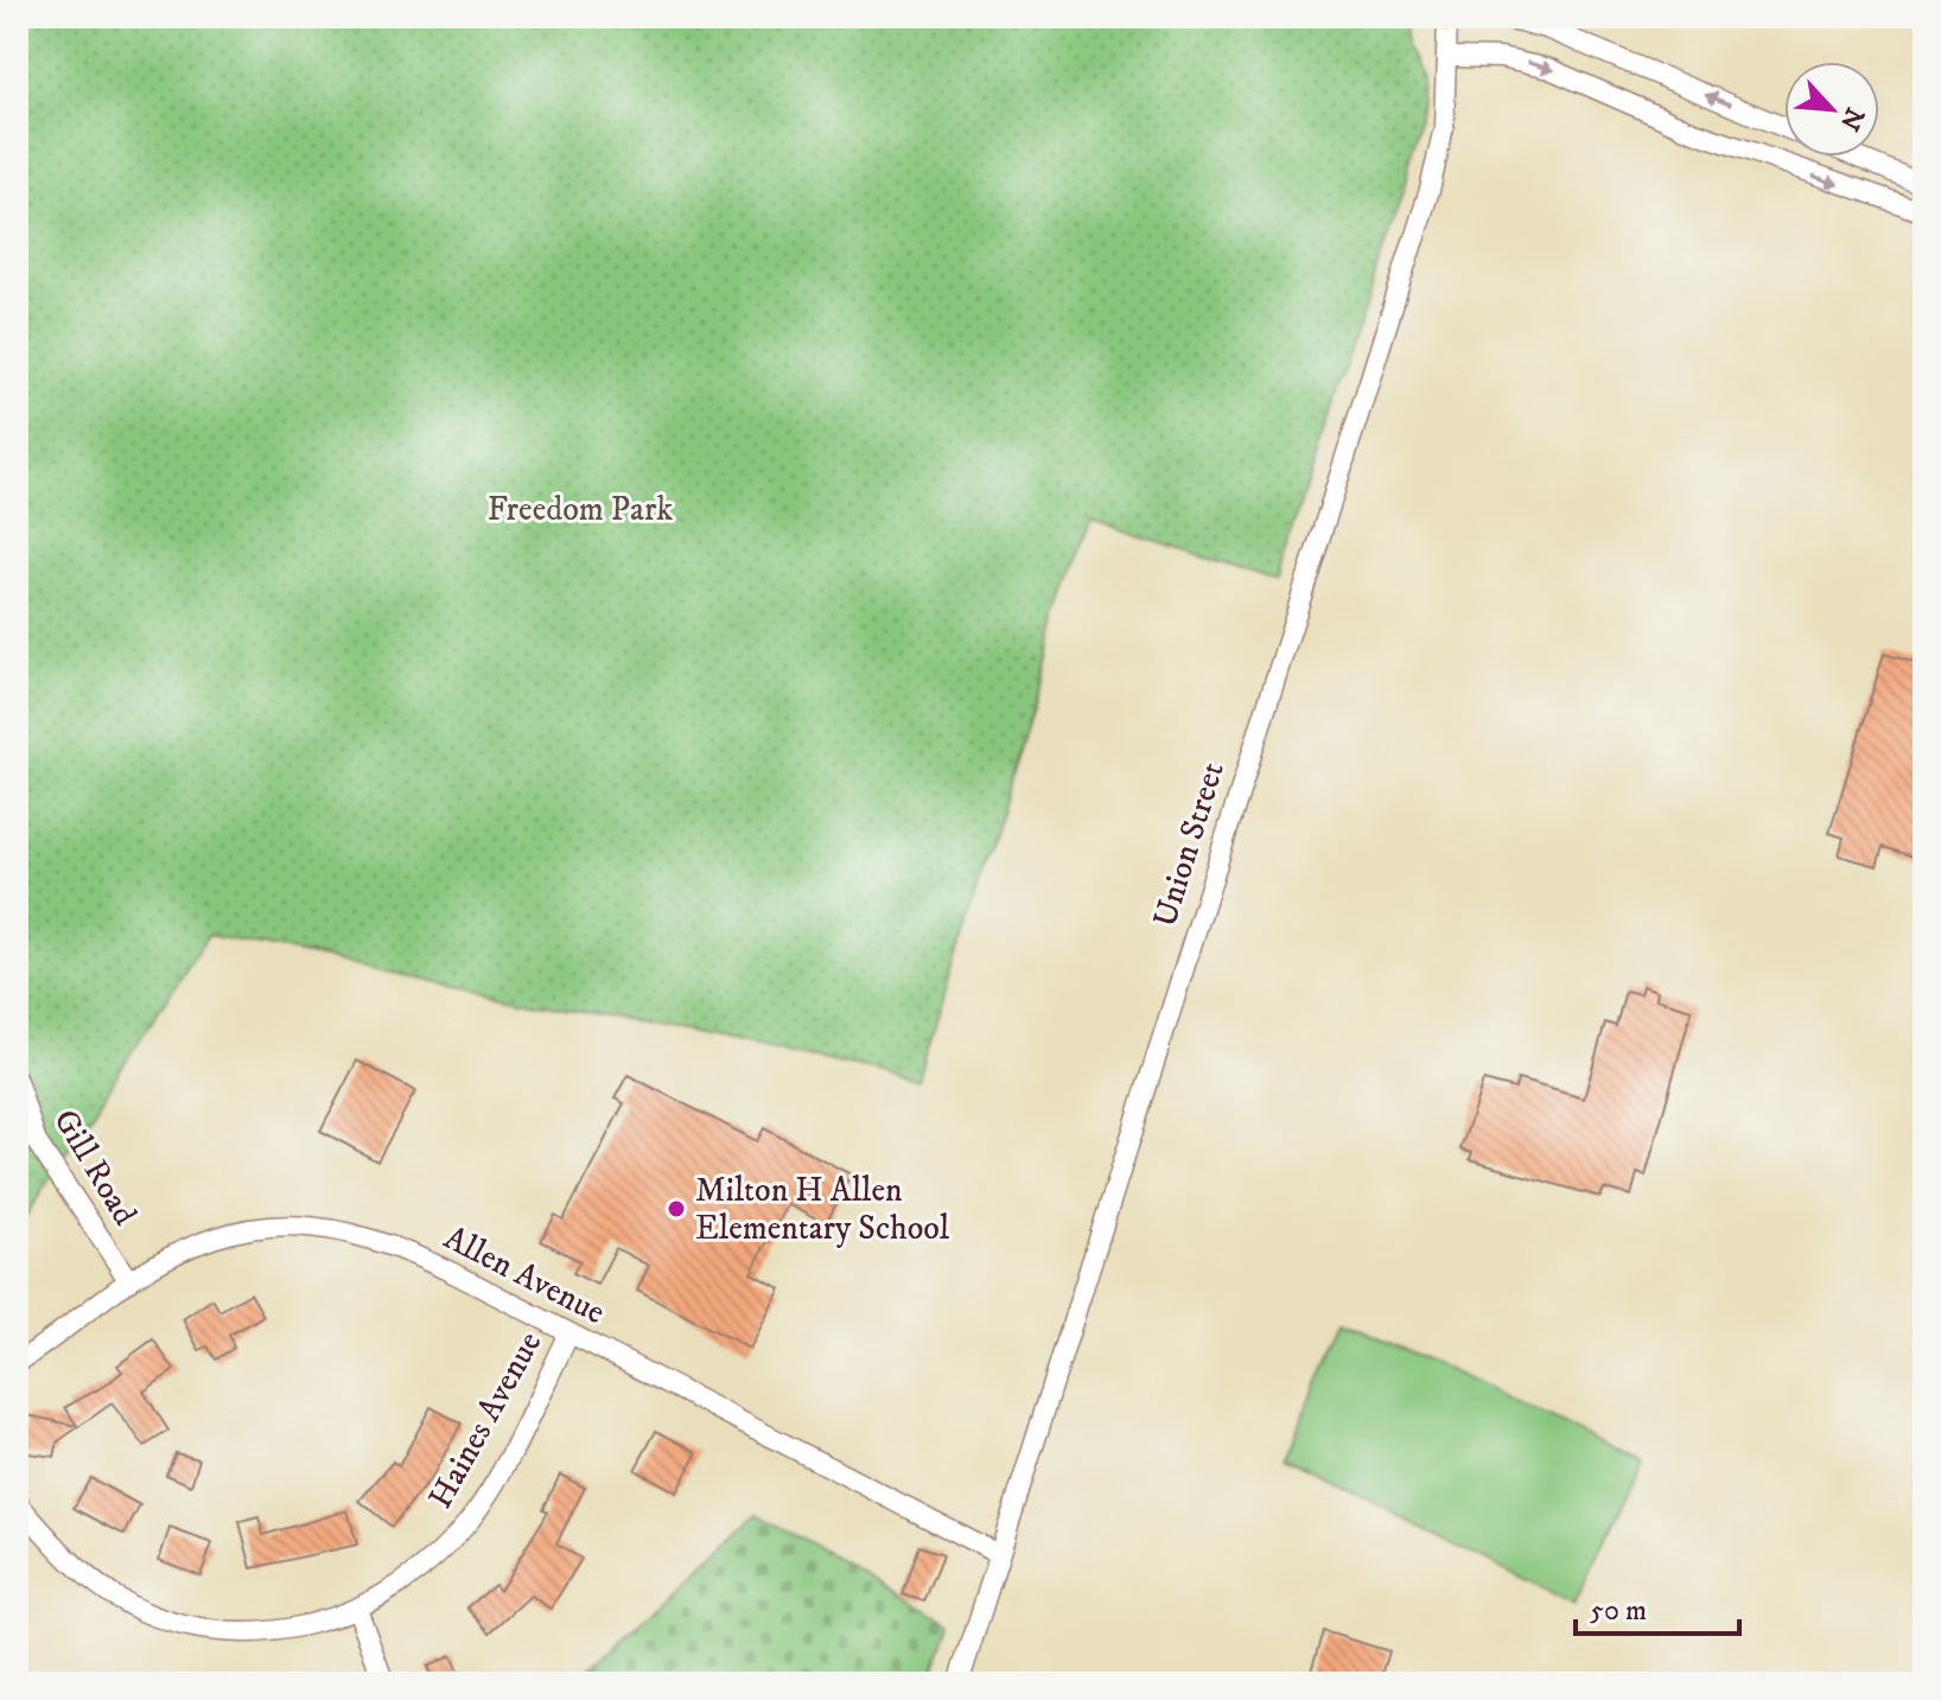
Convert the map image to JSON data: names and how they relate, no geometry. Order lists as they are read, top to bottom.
{
  "streets": {
    "street": [
      "Union Street",
      "Gill Road",
      "Allen Avenue",
      "Haines Avenue"
    ]
  },
  "crossings": [
    ["Union Street", "Allen Avenue"],
    ["Gill Road", "Allen Avenue"],
    ["Allen Avenue", "Haines Avenue"]
  ],
  "parks": ["Freedom Park"],
  "places": ["Milton H Allen Elementary School"],
  "scale_bar": "50 m",
  "north": "bottom right"
}
